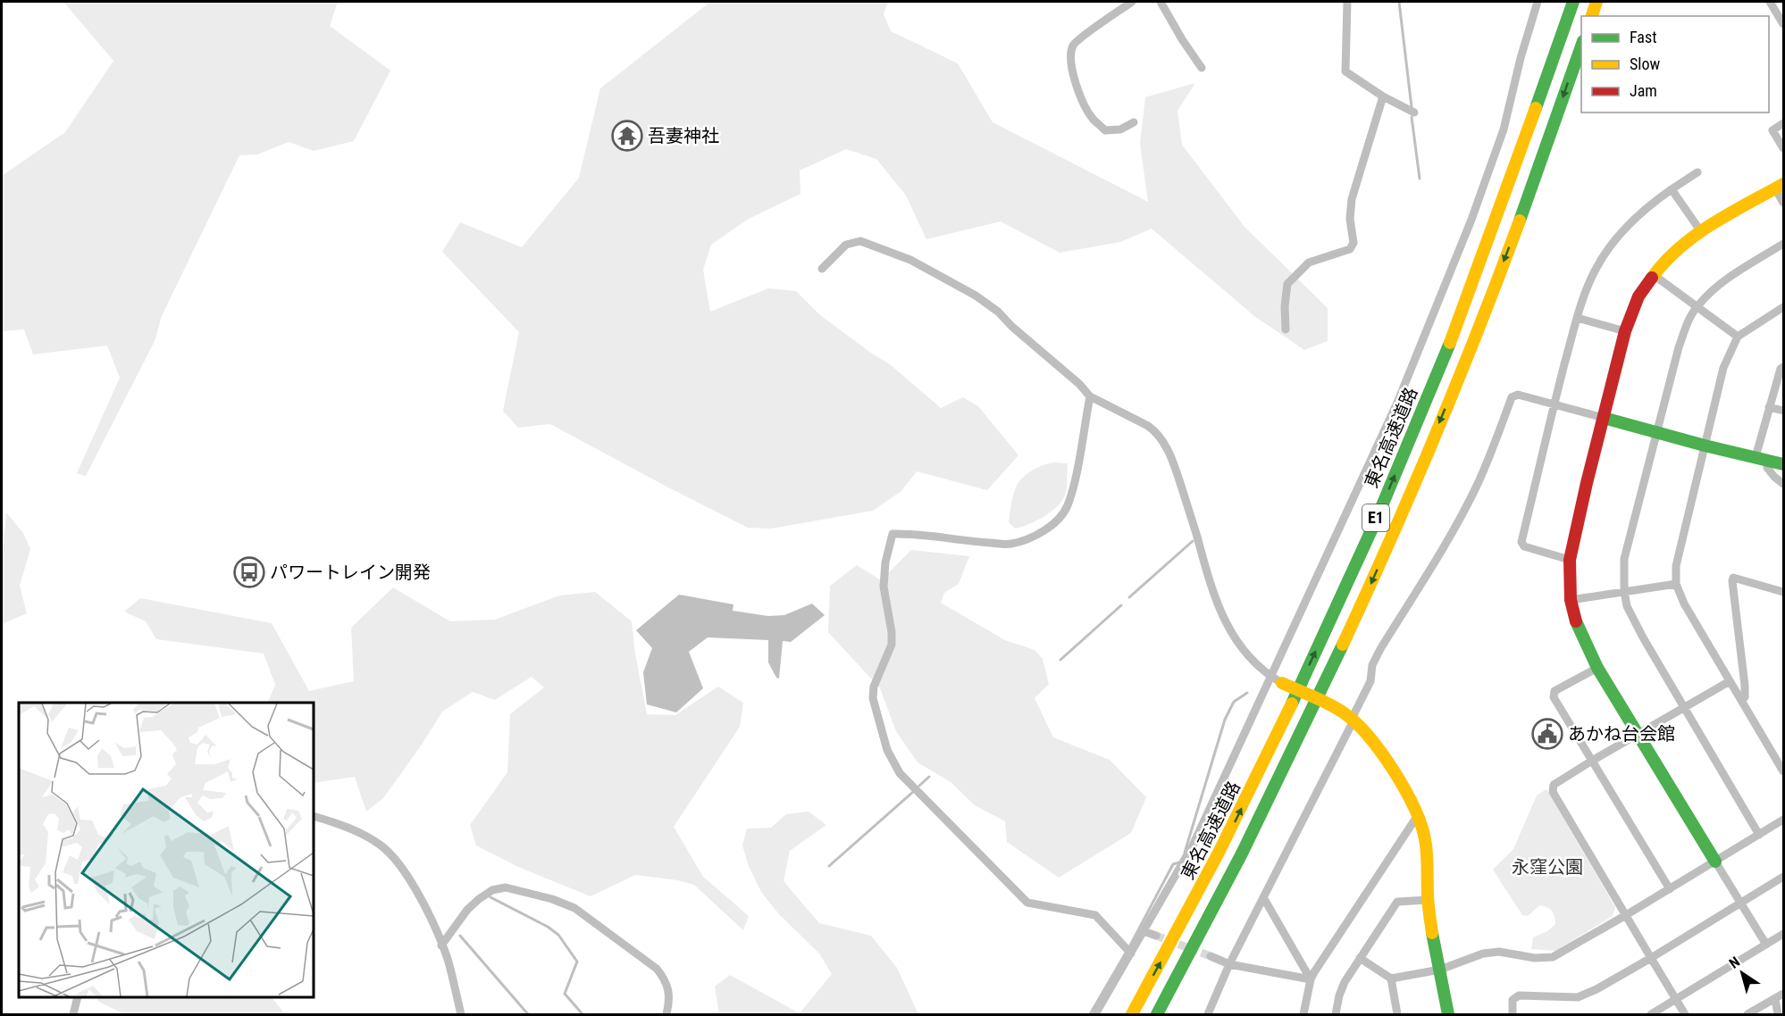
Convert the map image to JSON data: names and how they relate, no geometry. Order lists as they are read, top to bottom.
{
  "streets": {
    "main road": ["東名高速道路", "E1"]
  },
  "parks": ["永窪公園"],
  "places": {
    "temple": ["吾妻神社"],
    "bus stop": ["パワートレイン開発"],
    "public building": ["あかね台会館"]
  },
  "legend": ["Fast", "Slow", "Jam"],
  "north": "top left"
}
